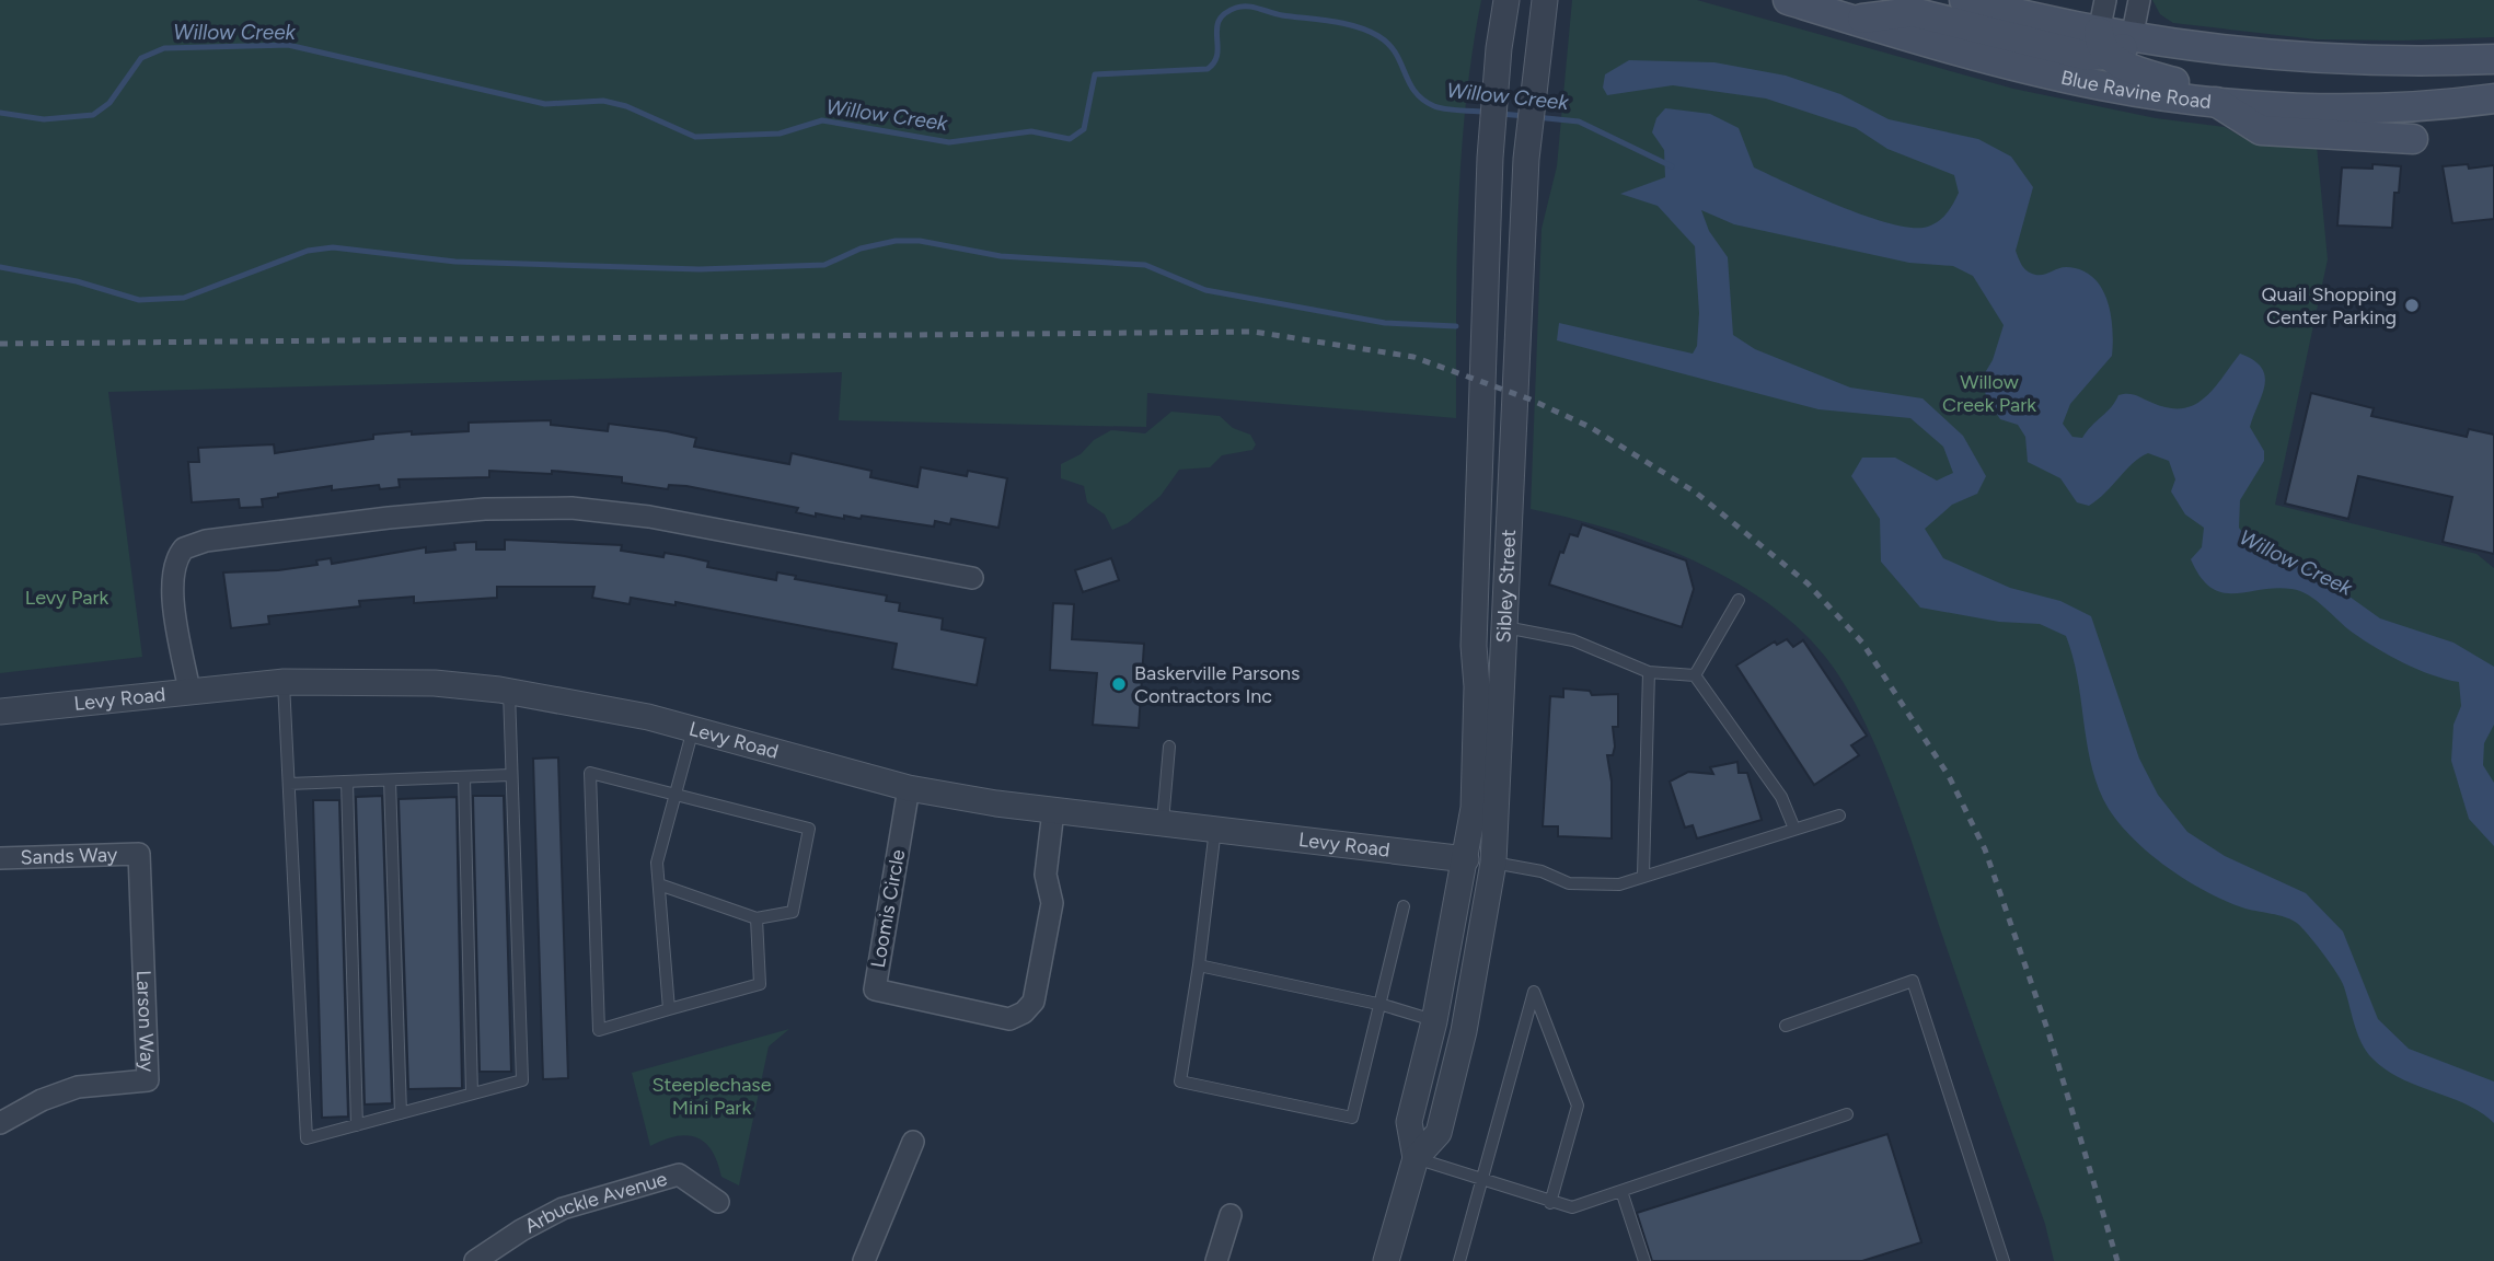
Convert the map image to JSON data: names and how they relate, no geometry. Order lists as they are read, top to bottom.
{
  "streets": {
    "main road": ["Blue Ravine Road"],
    "street": [
      "Sibley Street",
      "Levy Road",
      "Sands Way",
      "Loomis Circle",
      "Larson Way",
      "Arbuckle Avenue"
    ]
  },
  "crossings": [
    ["Sibley Street", "Levy Road"],
    ["Levy Road", "Loomis Circle"],
    ["Sands Way", "Larson Way"]
  ],
  "water": ["Willow Creek"],
  "parks": ["Willow Creek Park", "Levy Park", "Steeplechase Mini Park"],
  "places": ["Quail Shopping Center Parking", "Baskerville Parsons Contractors Inc"]
}
